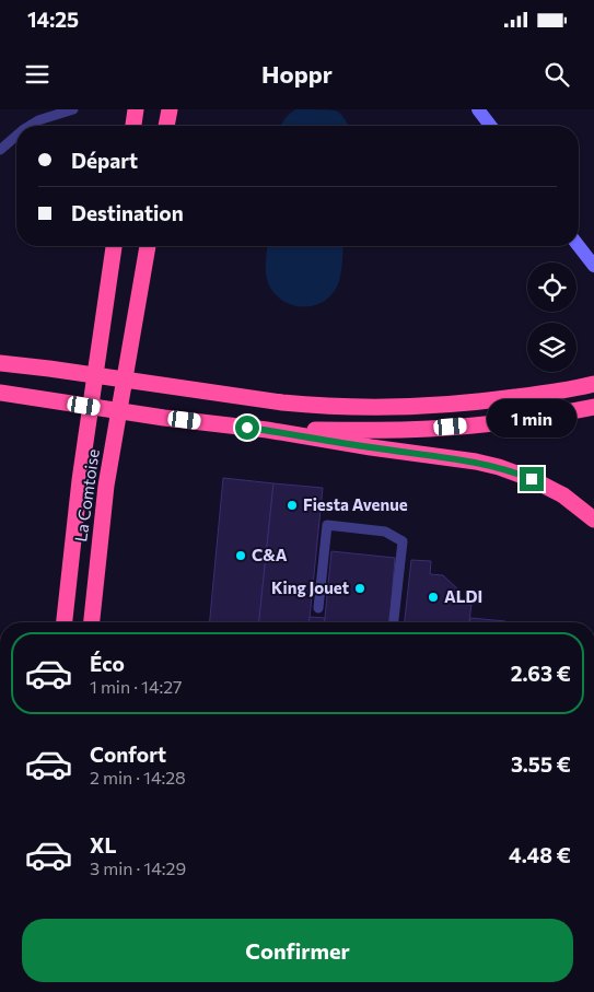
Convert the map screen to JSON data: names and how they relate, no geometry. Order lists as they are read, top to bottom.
{
  "streets": {
    "highway": ["La Comtoise"]
  },
  "places": [
    "Fiesta Avenue",
    "C&A",
    "King Jouet",
    "ALDI"
  ],
  "page": {
    "status": "14:25",
    "header": "Hoppr",
    "banner": ["Départ", "Destination"],
    "bubble": "1 min",
    "list": [
      {
        "name": "Éco",
        "note": "1 min · 14:27",
        "value": "2.63 €"
      },
      {
        "name": "Confort",
        "note": "2 min · 14:28",
        "value": "3.55 €"
      },
      {
        "name": "XL",
        "note": "3 min · 14:29",
        "value": "4.48 €"
      }
    ],
    "buttons": "Confirmer"
  }
}
